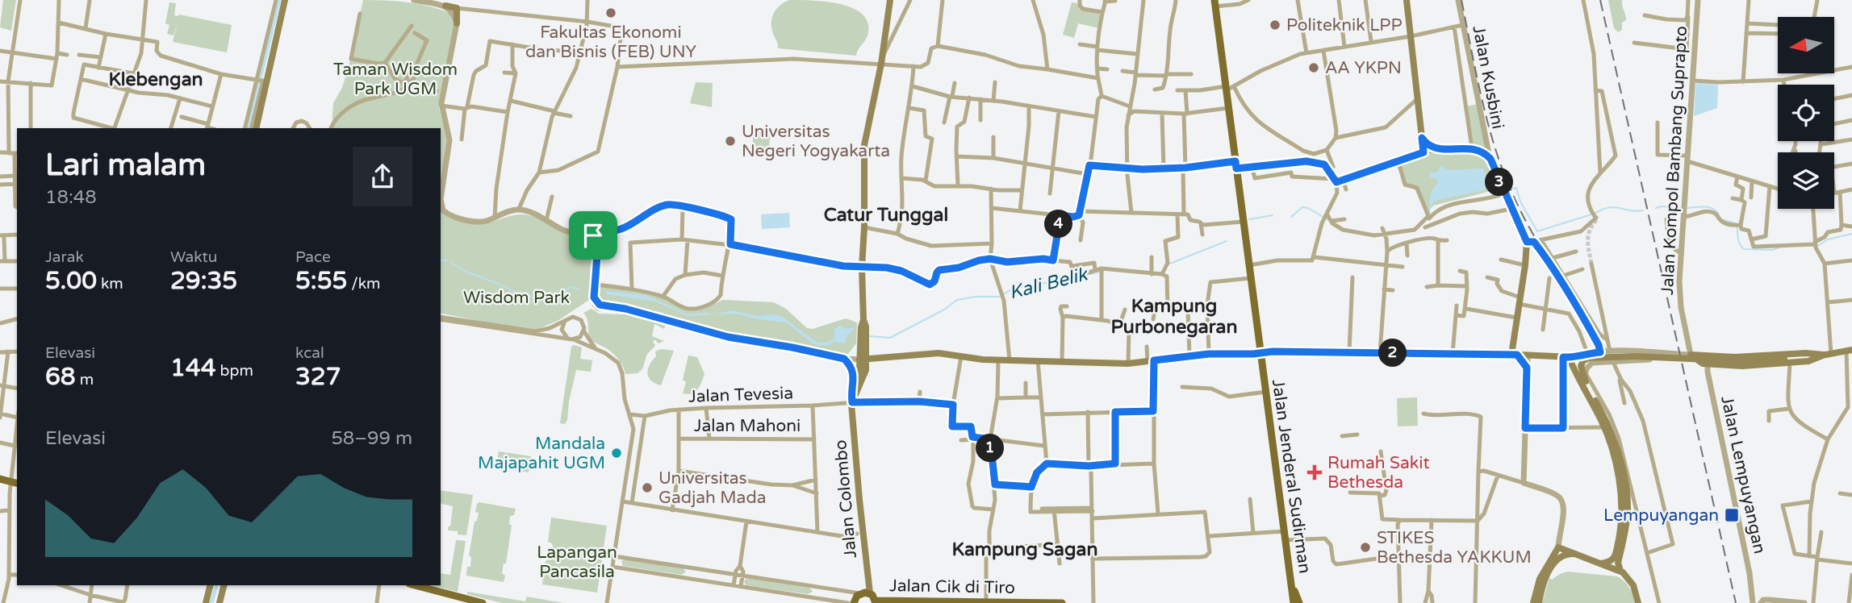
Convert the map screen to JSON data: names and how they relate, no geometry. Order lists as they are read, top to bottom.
{
  "streets": {
    "main road": [
      "Jalan Kusbini",
      "Jalan Jenderal Sudirman",
      "Jalan Colombo",
      "Jalan Cik di Tiro"
    ],
    "street": [
      "Jalan Kompol Bambang Suprapto",
      "Jalan Tevesia",
      "Jalan Mahoni",
      "Jalan Lempuyangan"
    ]
  },
  "crossings": [
    ["Jalan Tevesia", "Jalan Colombo"]
  ],
  "districts": [
    "Klebengan",
    "Catur Tunggal",
    "Kampung Purbonegaran",
    "Kampung Sagan"
  ],
  "water": ["Kali Belik"],
  "parks": ["Taman Wisdom Park UGM", "Wisdom Park", "Lapangan Pancasila"],
  "places": {
    "other": [
      "Fakultas Ekonomi dan Bisnis (FEB) UNY",
      "Politeknik LPP",
      "AA YKPN",
      "Universitas Negeri Yogyakarta",
      "Mandala Majapahit UGM",
      "Universitas Gadjah Mada",
      "STIKES Bethesda YAKKUM"
    ],
    "health": ["Rumah Sakit Bethesda"],
    "transit": ["Lempuyangan"]
  },
  "north": "left",
  "page": {
    "heading": ["Lari malam", "18:48"],
    "pins": [
      "3",
      "4",
      "2",
      "1"
    ],
    "stats": [
      ["Jarak", "5.00 km"],
      ["Waktu", "29:35"],
      ["Pace", "5:55 /km"],
      ["Elevasi", "68 m"],
      ["144 bpm"],
      ["kcal", "327"]
    ],
    "chart": ["Elevasi", "58–99 m"]
  }
}
